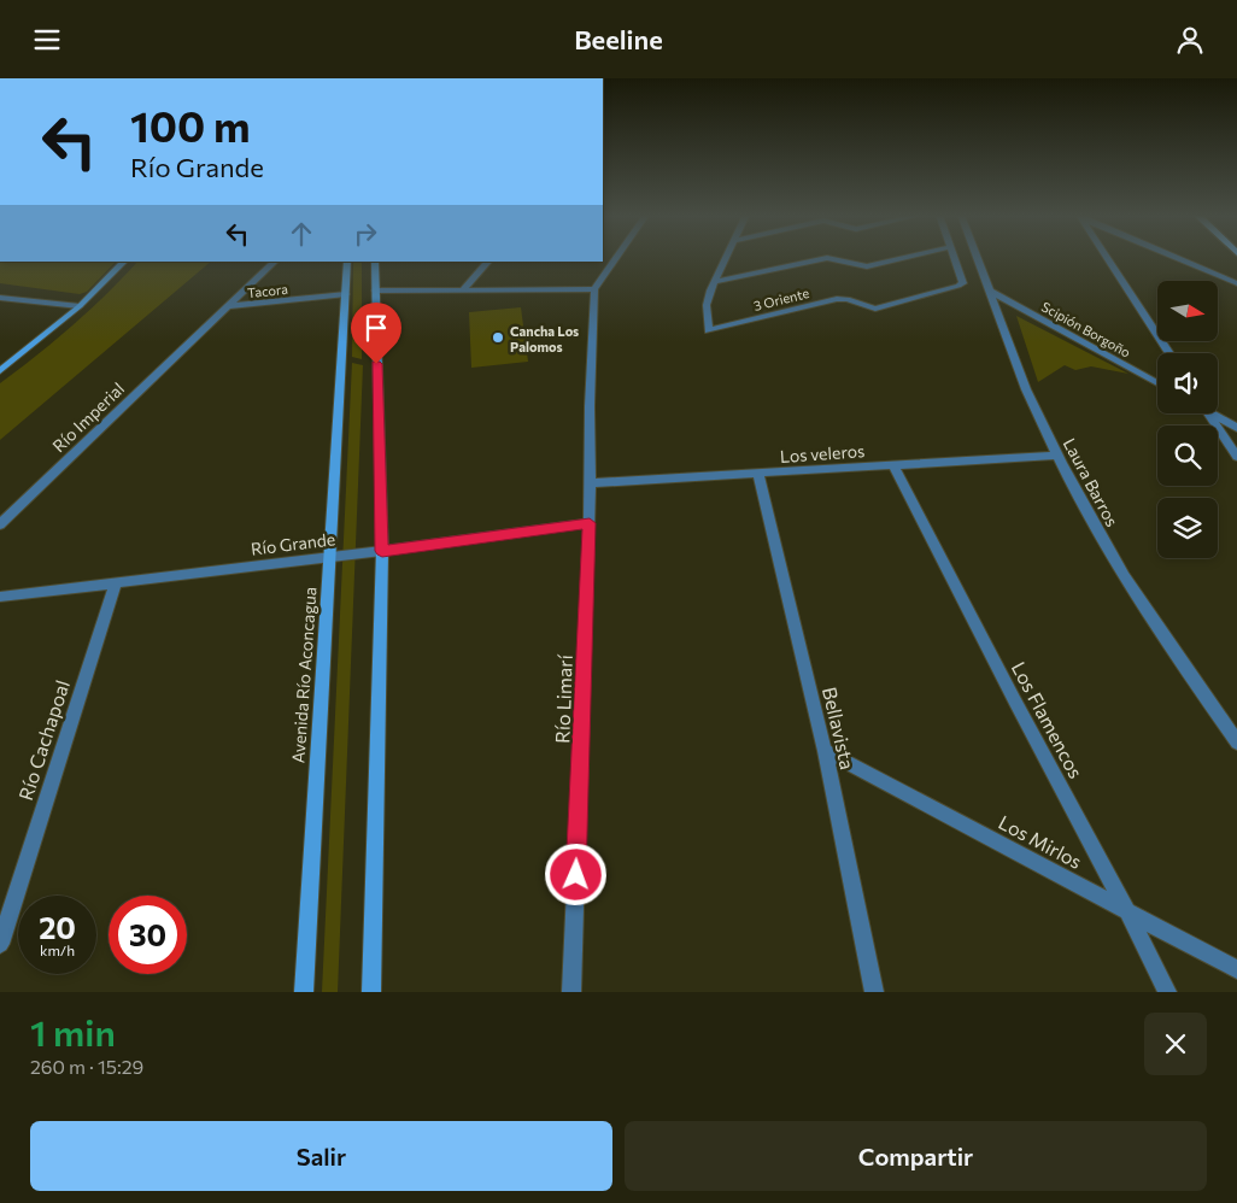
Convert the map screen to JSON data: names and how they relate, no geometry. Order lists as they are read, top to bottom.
{
  "streets": {
    "street": [
      "Tacora",
      "3 Oriente",
      "Scipión Borgoño",
      "Río Imperial",
      "Los veleros",
      "Laura Barros",
      "Río Grande",
      "Avenida Río Aconcagua",
      "Río Limarí",
      "Los Flamencos",
      "Bellavista",
      "Río Cachapoal",
      "Los Mirlos"
    ]
  },
  "crossings": [
    ["Tacora", "Río Imperial"],
    ["Tacora", "Avenida Río Aconcagua"],
    ["Scipión Borgoño", "Laura Barros"],
    ["Los veleros", "Laura Barros"],
    ["Los veleros", "Río Limarí"],
    ["Los veleros", "Los Flamencos"],
    ["Los veleros", "Bellavista"],
    ["Río Grande", "Avenida Río Aconcagua"],
    ["Río Grande", "Río Limarí"],
    ["Río Grande", "Río Cachapoal"],
    ["Los Flamencos", "Los Mirlos"],
    ["Bellavista", "Los Mirlos"]
  ],
  "places": ["Cancha Los Palomos"],
  "north": "right",
  "page": {
    "header": "Beeline",
    "turn": ["100 m", "Río Grande"],
    "speed": "20 km/h",
    "limit": "30",
    "heading": ["1 min", "260 m · 15:29"],
    "buttons": ["Salir", "Compartir"]
  }
}
